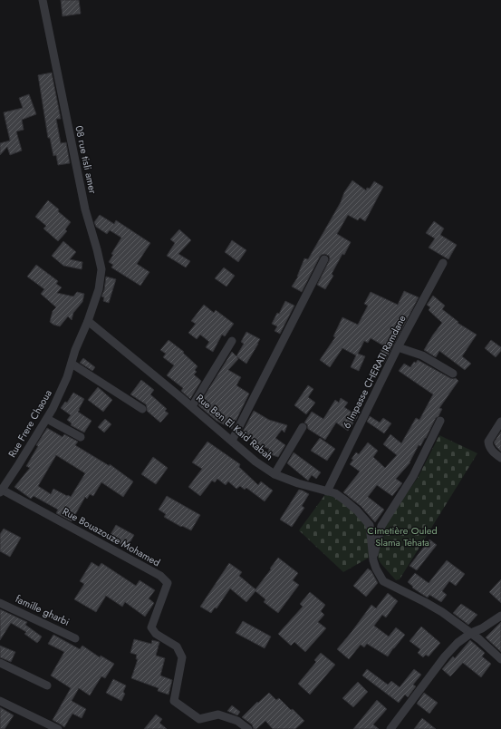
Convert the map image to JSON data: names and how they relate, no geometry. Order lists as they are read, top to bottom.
{
  "streets": {
    "street": [
      "08 rue tisli amer",
      "6 Impasse CHERATI Ramdane",
      "Rue Frere Chaoua",
      "Rue Ben El Kaid Rabah",
      "Rue Bouazouze Mohamed",
      "famille gharbi"
    ]
  },
  "crossings": [
    ["08 rue tisli amer", "Rue Frere Chaoua"],
    ["08 rue tisli amer", "Rue Ben El Kaid Rabah"],
    ["6 Impasse CHERATI Ramdane", "Rue Ben El Kaid Rabah"],
    ["Rue Frere Chaoua", "Rue Ben El Kaid Rabah"],
    ["Rue Frere Chaoua", "Rue Bouazouze Mohamed"]
  ],
  "parks": ["Cimetière Ouled Slama Tehata"]
}
